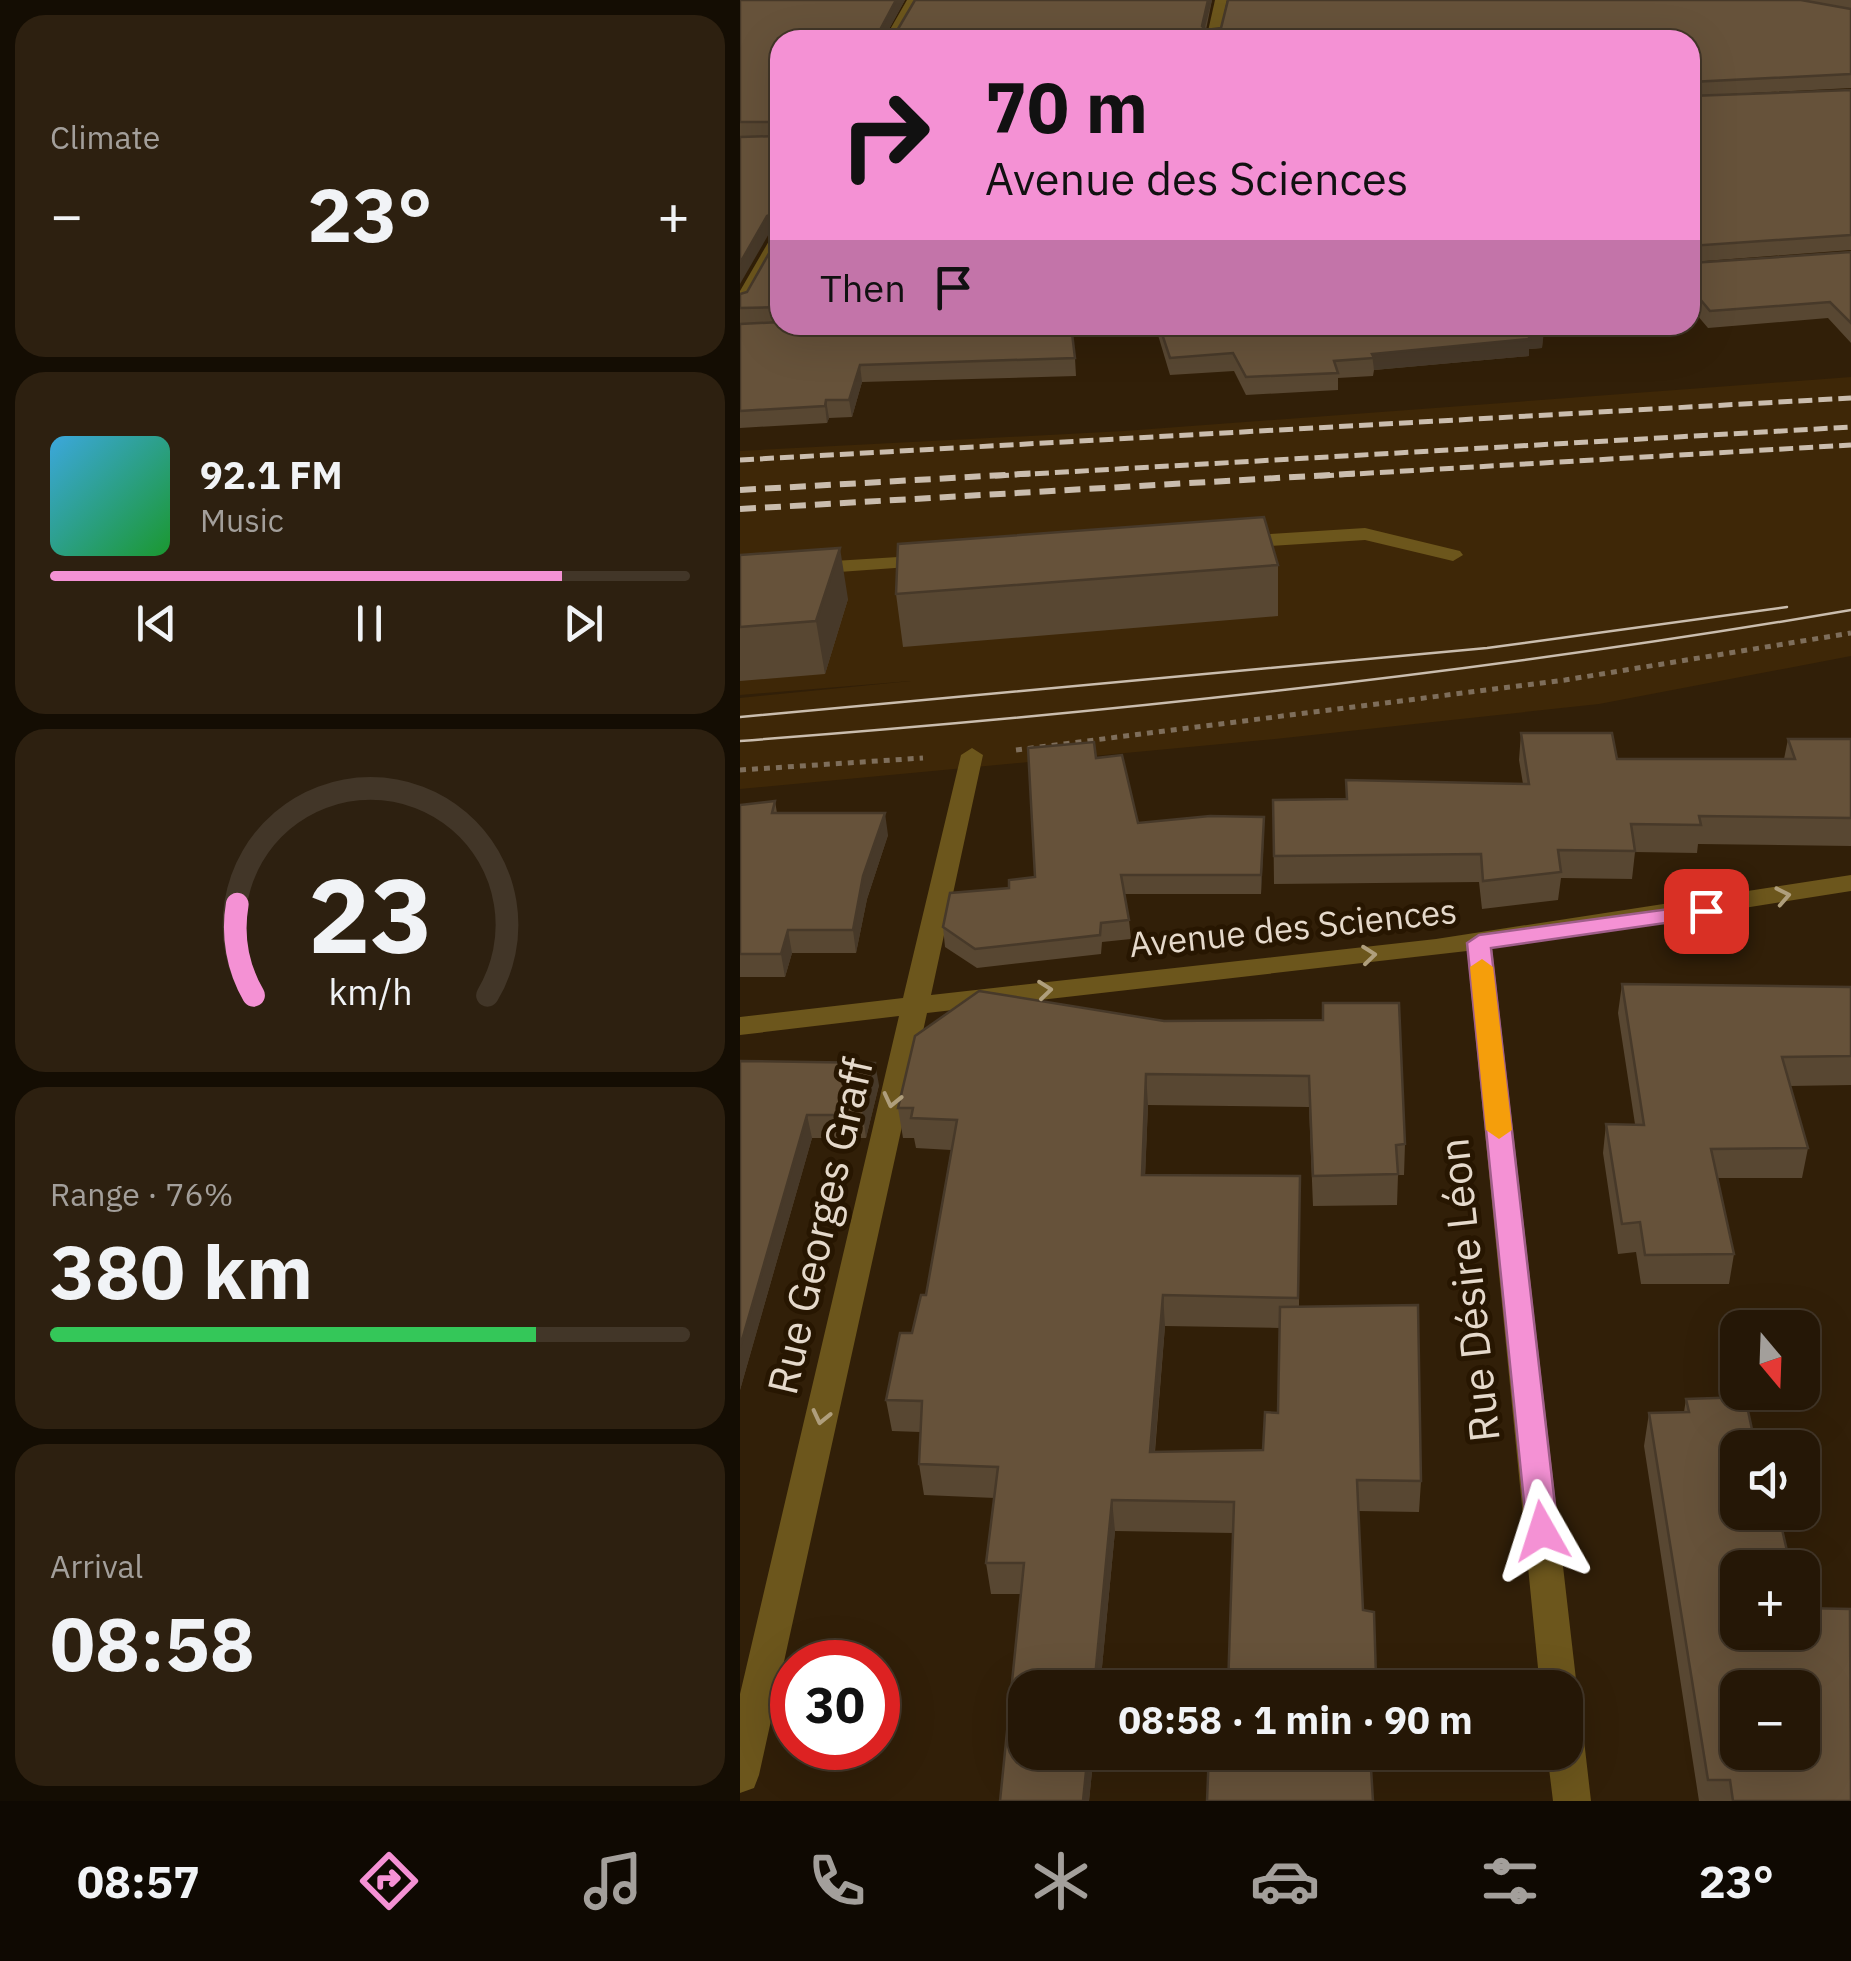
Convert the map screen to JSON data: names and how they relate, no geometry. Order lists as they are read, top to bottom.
{
  "streets": {
    "street": ["Avenue des Sciences", "Rue Georges Graff", "Rue Désire Léon"]
  },
  "crossings": [
    ["Avenue des Sciences", "Rue Georges Graff"],
    ["Avenue des Sciences", "Rue Désire Léon"]
  ],
  "one_way": ["Avenue des Sciences", "Rue Georges Graff"],
  "north": "bottom",
  "page": {
    "tile": [
      "Climate",
      ["Range · 76%", "380 km"],
      ["Arrival", "08:58"]
    ],
    "turn": ["70 m", "Avenue des Sciences"],
    "heat": ["−", "23°", "+"],
    "then": "Then",
    "song": ["92.1 FM", "Music"],
    "map_buttons": ["+", "−"],
    "limit": "30",
    "trip": "08:58 · 1 min · 90 m",
    "tabs": ["08:57", "23°"],
    "gauge": ["23", "km/h"]
  }
}
